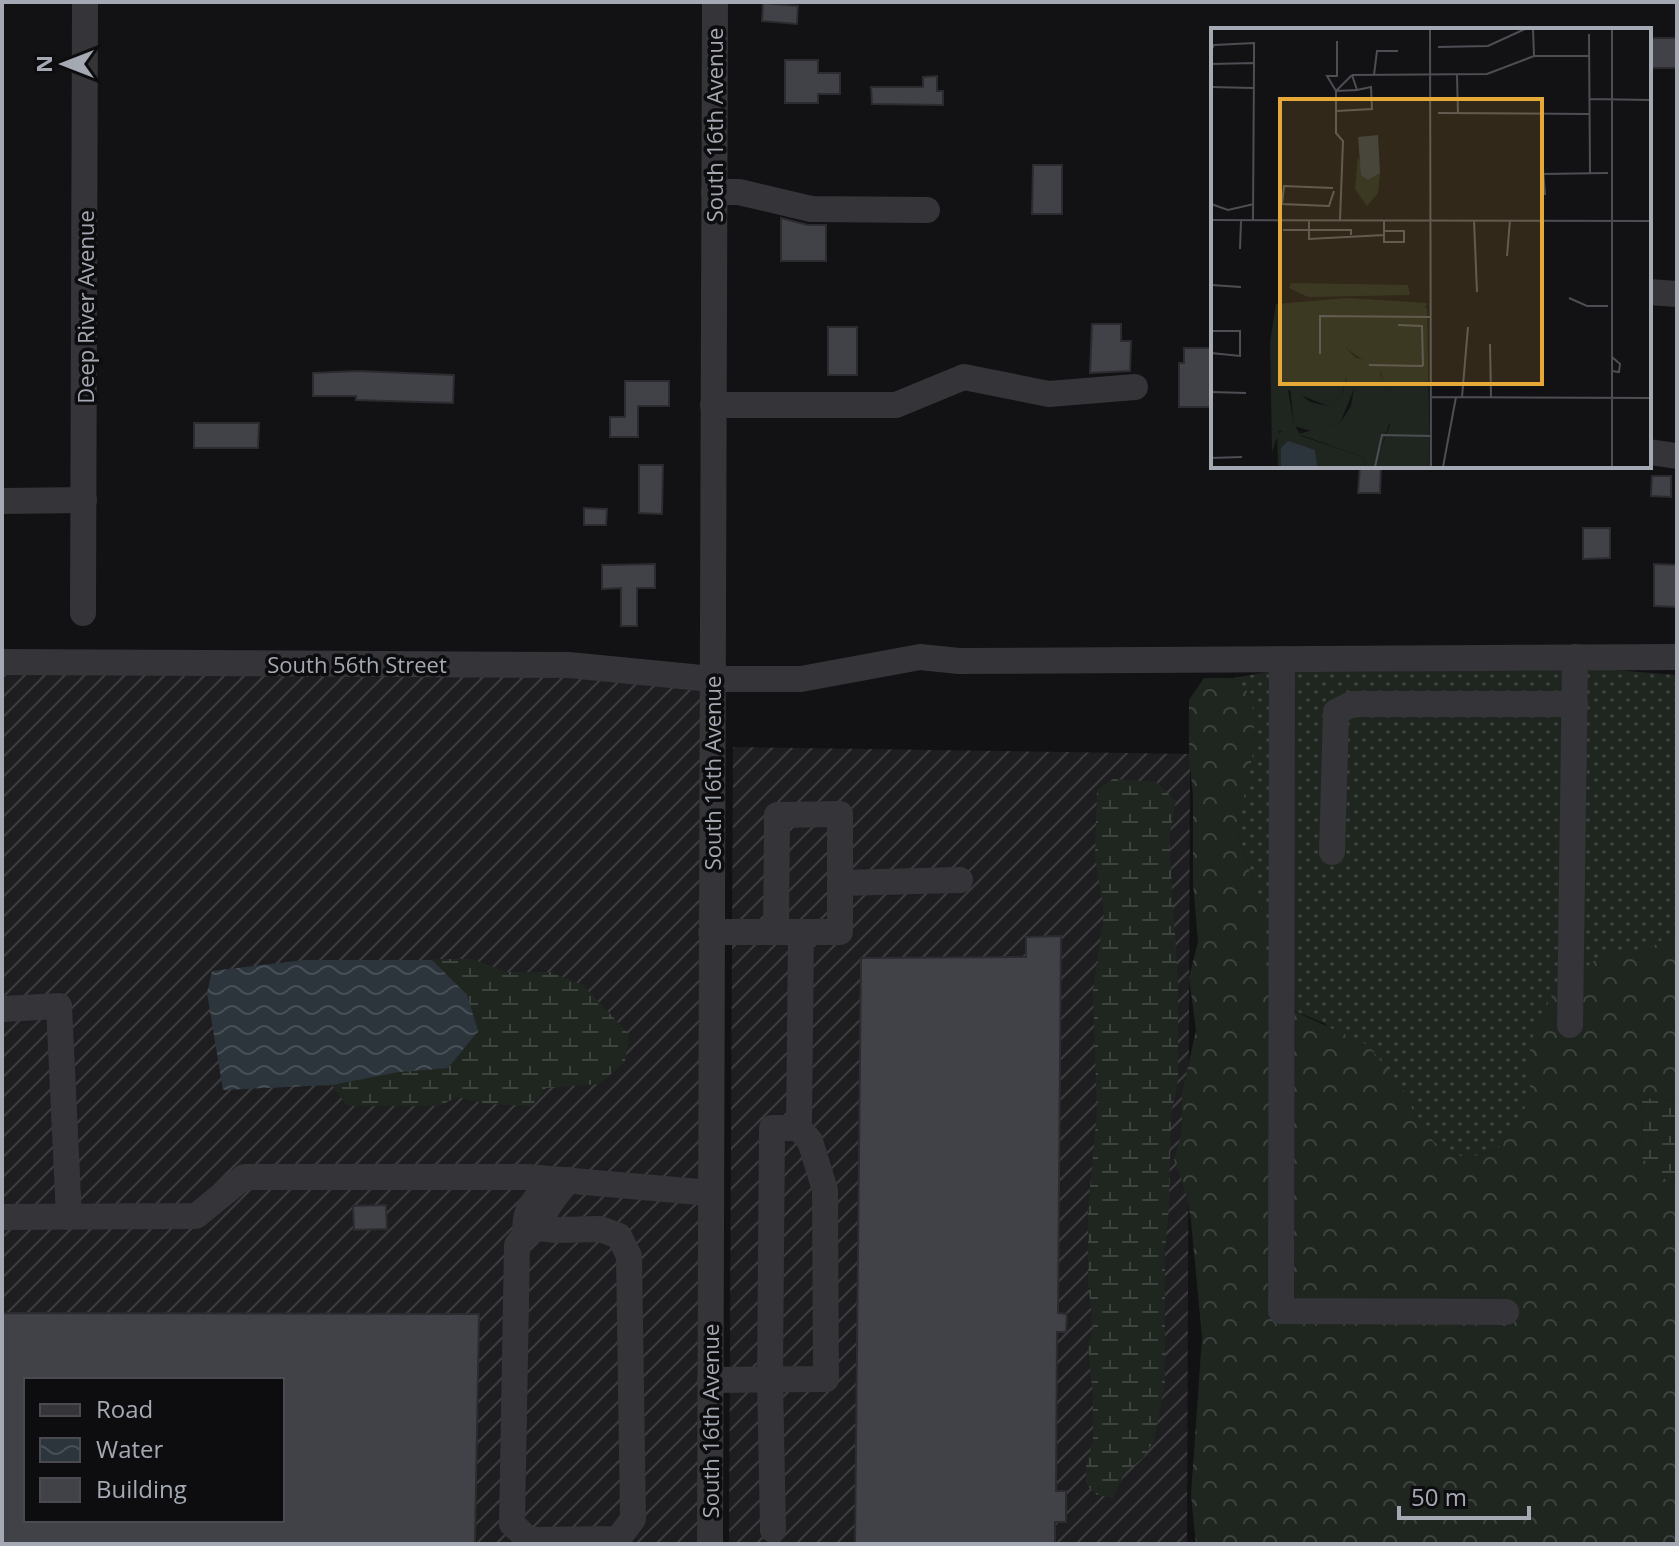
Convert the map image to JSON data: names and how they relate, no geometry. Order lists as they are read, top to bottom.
{
  "streets": {
    "street": ["South 16th Avenue", "Deep River Avenue", "South 56th Street"]
  },
  "crossings": [
    ["South 16th Avenue", "South 56th Street"]
  ],
  "legend": ["Road", "Water", "Building"],
  "scale_bar": "50 m",
  "north": "left"
}
